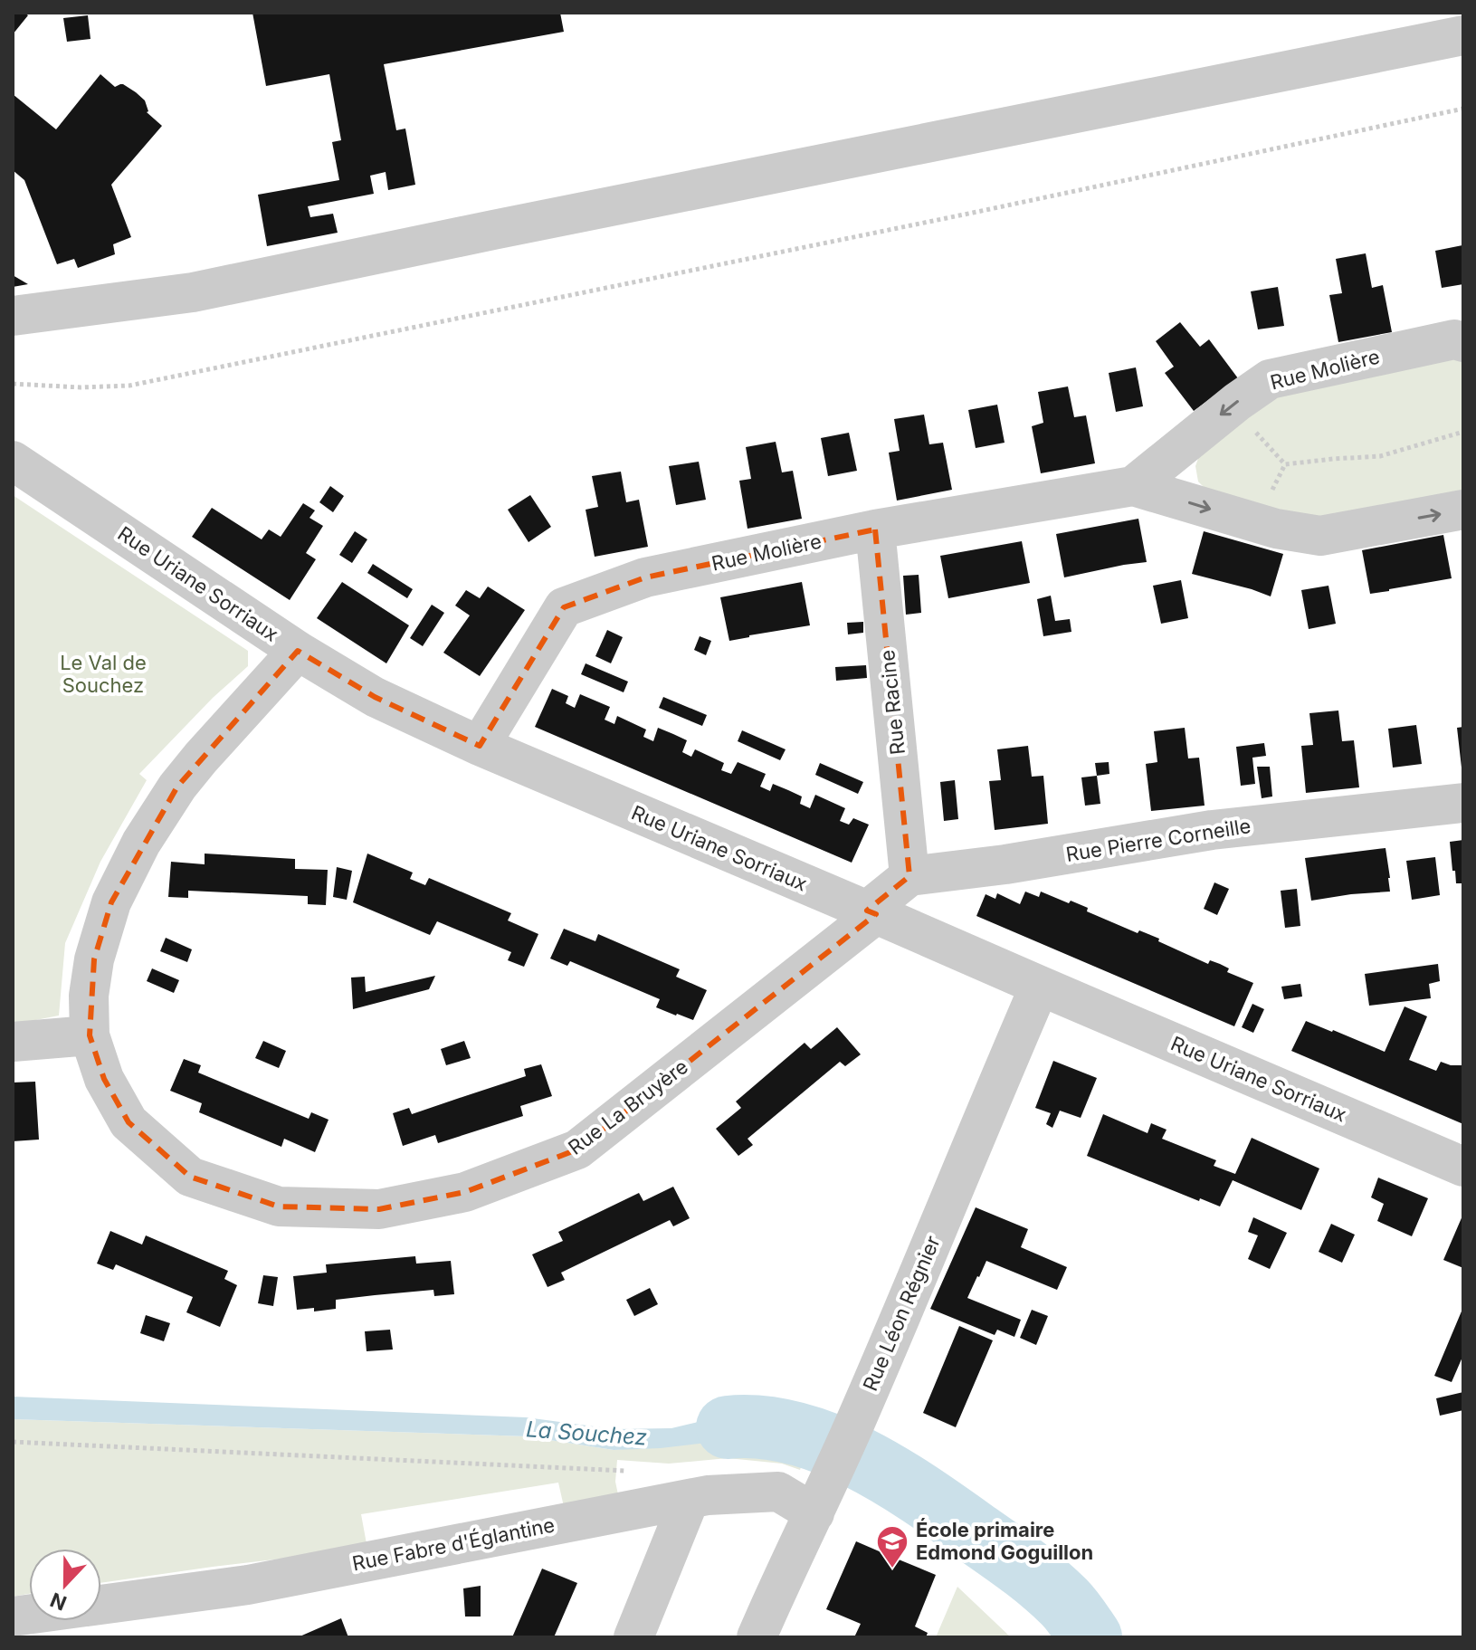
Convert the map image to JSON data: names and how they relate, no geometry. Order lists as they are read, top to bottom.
{
  "streets": {
    "street": [
      "Rue Molière",
      "Rue Uriane Sorriaux",
      "Rue Racine",
      "Rue Pierre Corneille",
      "Rue La Bruyère",
      "Rue Léon Régnier",
      "Rue Fabre d'Églantine"
    ]
  },
  "crossings": [
    ["Rue Molière", "Rue Uriane Sorriaux"],
    ["Rue Molière", "Rue Racine"],
    ["Rue Uriane Sorriaux", "Rue La Bruyère"],
    ["Rue Uriane Sorriaux", "Rue Léon Régnier"],
    ["Rue Racine", "Rue Pierre Corneille"],
    ["Rue Léon Régnier", "Rue Fabre d'Églantine"]
  ],
  "water": ["La Souchez"],
  "parks": ["Le Val de Souchez"],
  "places": {
    "school or university": ["École primaire Edmond Goguillon"]
  },
  "north": "bottom"
}
